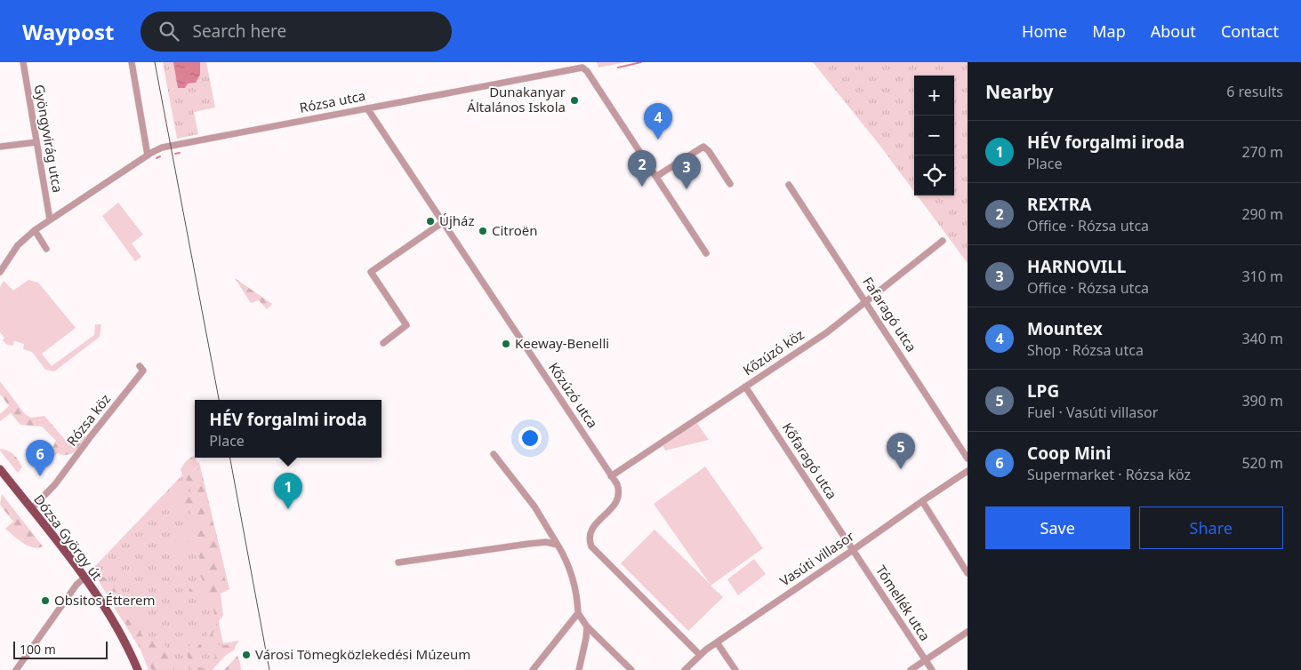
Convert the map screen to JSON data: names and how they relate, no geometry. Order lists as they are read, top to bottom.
{
  "streets": {
    "main road": ["Dózsa György út"],
    "street": [
      "Rózsa utca",
      "Gyöngyvirág utca",
      "Fafaragó utca",
      "Kőzúzó köz",
      "Kőzúzó utca",
      "Rózsa köz",
      "Kőfaragó utca",
      "Vasúti villasor",
      "Tómellék utca"
    ]
  },
  "crossings": [
    ["Rózsa utca", "Gyöngyvirág utca"],
    ["Rózsa utca", "Kőzúzó utca"],
    ["Fafaragó utca", "Kőzúzó köz"],
    ["Kőzúzó köz", "Kőzúzó utca"],
    ["Kőzúzó köz", "Kőfaragó utca"],
    ["Kőzúzó utca", "Vasúti villasor"],
    ["Rózsa köz", "Dózsa György út"],
    ["Kőfaragó utca", "Vasúti villasor"],
    ["Kőfaragó utca", "Tómellék utca"],
    ["Vasúti villasor", "Tómellék utca"]
  ],
  "places": [
    "Dunakanyar Általános Iskola",
    "Újház",
    "Citroën",
    "Keeway-Benelli",
    "Obsitos Étterem",
    "Városi Tömegközlekedési Múzeum"
  ],
  "scale_bar": "100 m",
  "page": {
    "header": "Waypost",
    "search": "Search here",
    "nav": [
      "Home",
      "Map",
      "About",
      "Contact"
    ],
    "heading": ["Nearby", "6 results"],
    "map_buttons": ["+", "−"],
    "pins": [
      "4",
      "2",
      "3",
      "5",
      "6",
      "1"
    ],
    "list": [
      {
        "mark": "1",
        "name": "HÉV forgalmi iroda",
        "note": "Place",
        "value": "270 m"
      },
      {
        "mark": "2",
        "name": "REXTRA",
        "note": "Office · Rózsa utca",
        "value": "290 m"
      },
      {
        "mark": "3",
        "name": "HARNOVILL",
        "note": "Office · Rózsa utca",
        "value": "310 m"
      },
      {
        "mark": "4",
        "name": "Mountex",
        "note": "Shop · Rózsa utca",
        "value": "340 m"
      },
      {
        "mark": "5",
        "name": "LPG",
        "note": "Fuel · Vasúti villasor",
        "value": "390 m"
      },
      {
        "mark": "6",
        "name": "Coop Mini",
        "note": "Supermarket · Rózsa köz",
        "value": "520 m"
      }
    ],
    "popup": ["HÉV forgalmi iroda", "Place"],
    "buttons": ["Save", "Share"],
    "scale": "100 m"
  }
}
